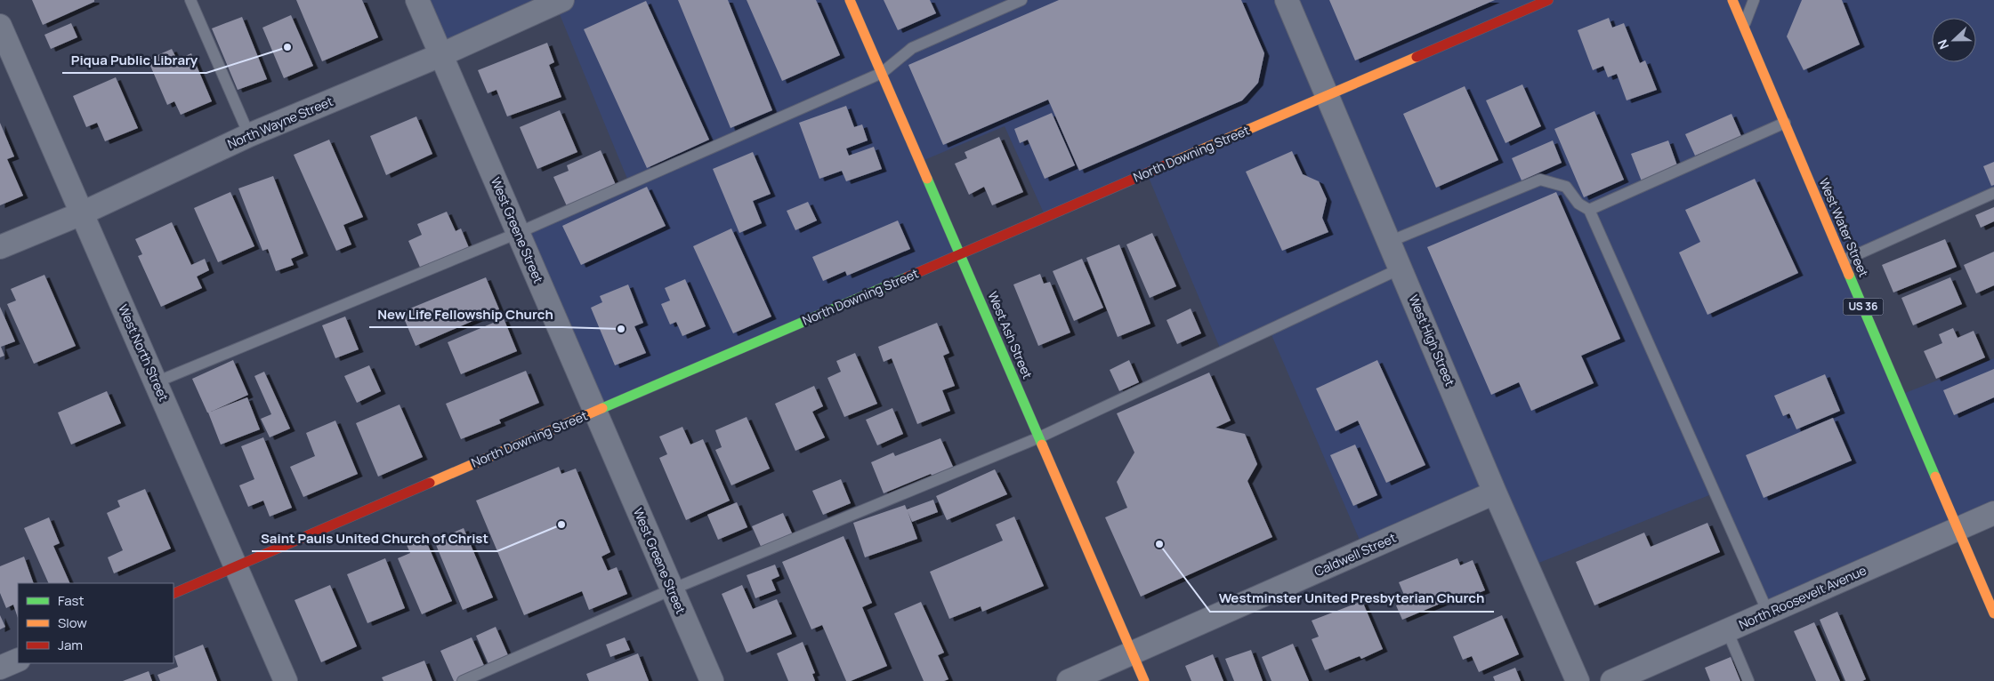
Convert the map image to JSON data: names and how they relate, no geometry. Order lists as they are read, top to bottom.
{
  "streets": {
    "street": [
      "North Wayne Street",
      "North Downing Street",
      "West Water Street",
      "West Greene Street",
      "US 36",
      "West Ash Street",
      "West High Street",
      "West North Street",
      "Caldwell Street",
      "North Roosevelt Avenue"
    ]
  },
  "crossings": [
    ["North Wayne Street", "West Greene Street"],
    ["North Wayne Street", "West North Street"],
    ["North Downing Street", "West Greene Street"],
    ["North Downing Street", "West Ash Street"],
    ["North Downing Street", "West High Street"],
    ["North Downing Street", "West North Street"],
    ["West Water Street", "North Roosevelt Avenue"],
    ["West Ash Street", "Caldwell Street"],
    ["West High Street", "Caldwell Street"]
  ],
  "places": [
    "Piqua Public Library",
    "New Life Fellowship Church",
    "Saint Pauls United Church of Christ",
    "Westminster United Presbyterian Church"
  ],
  "legend": ["Fast", "Slow", "Jam"],
  "north": "left"
}
